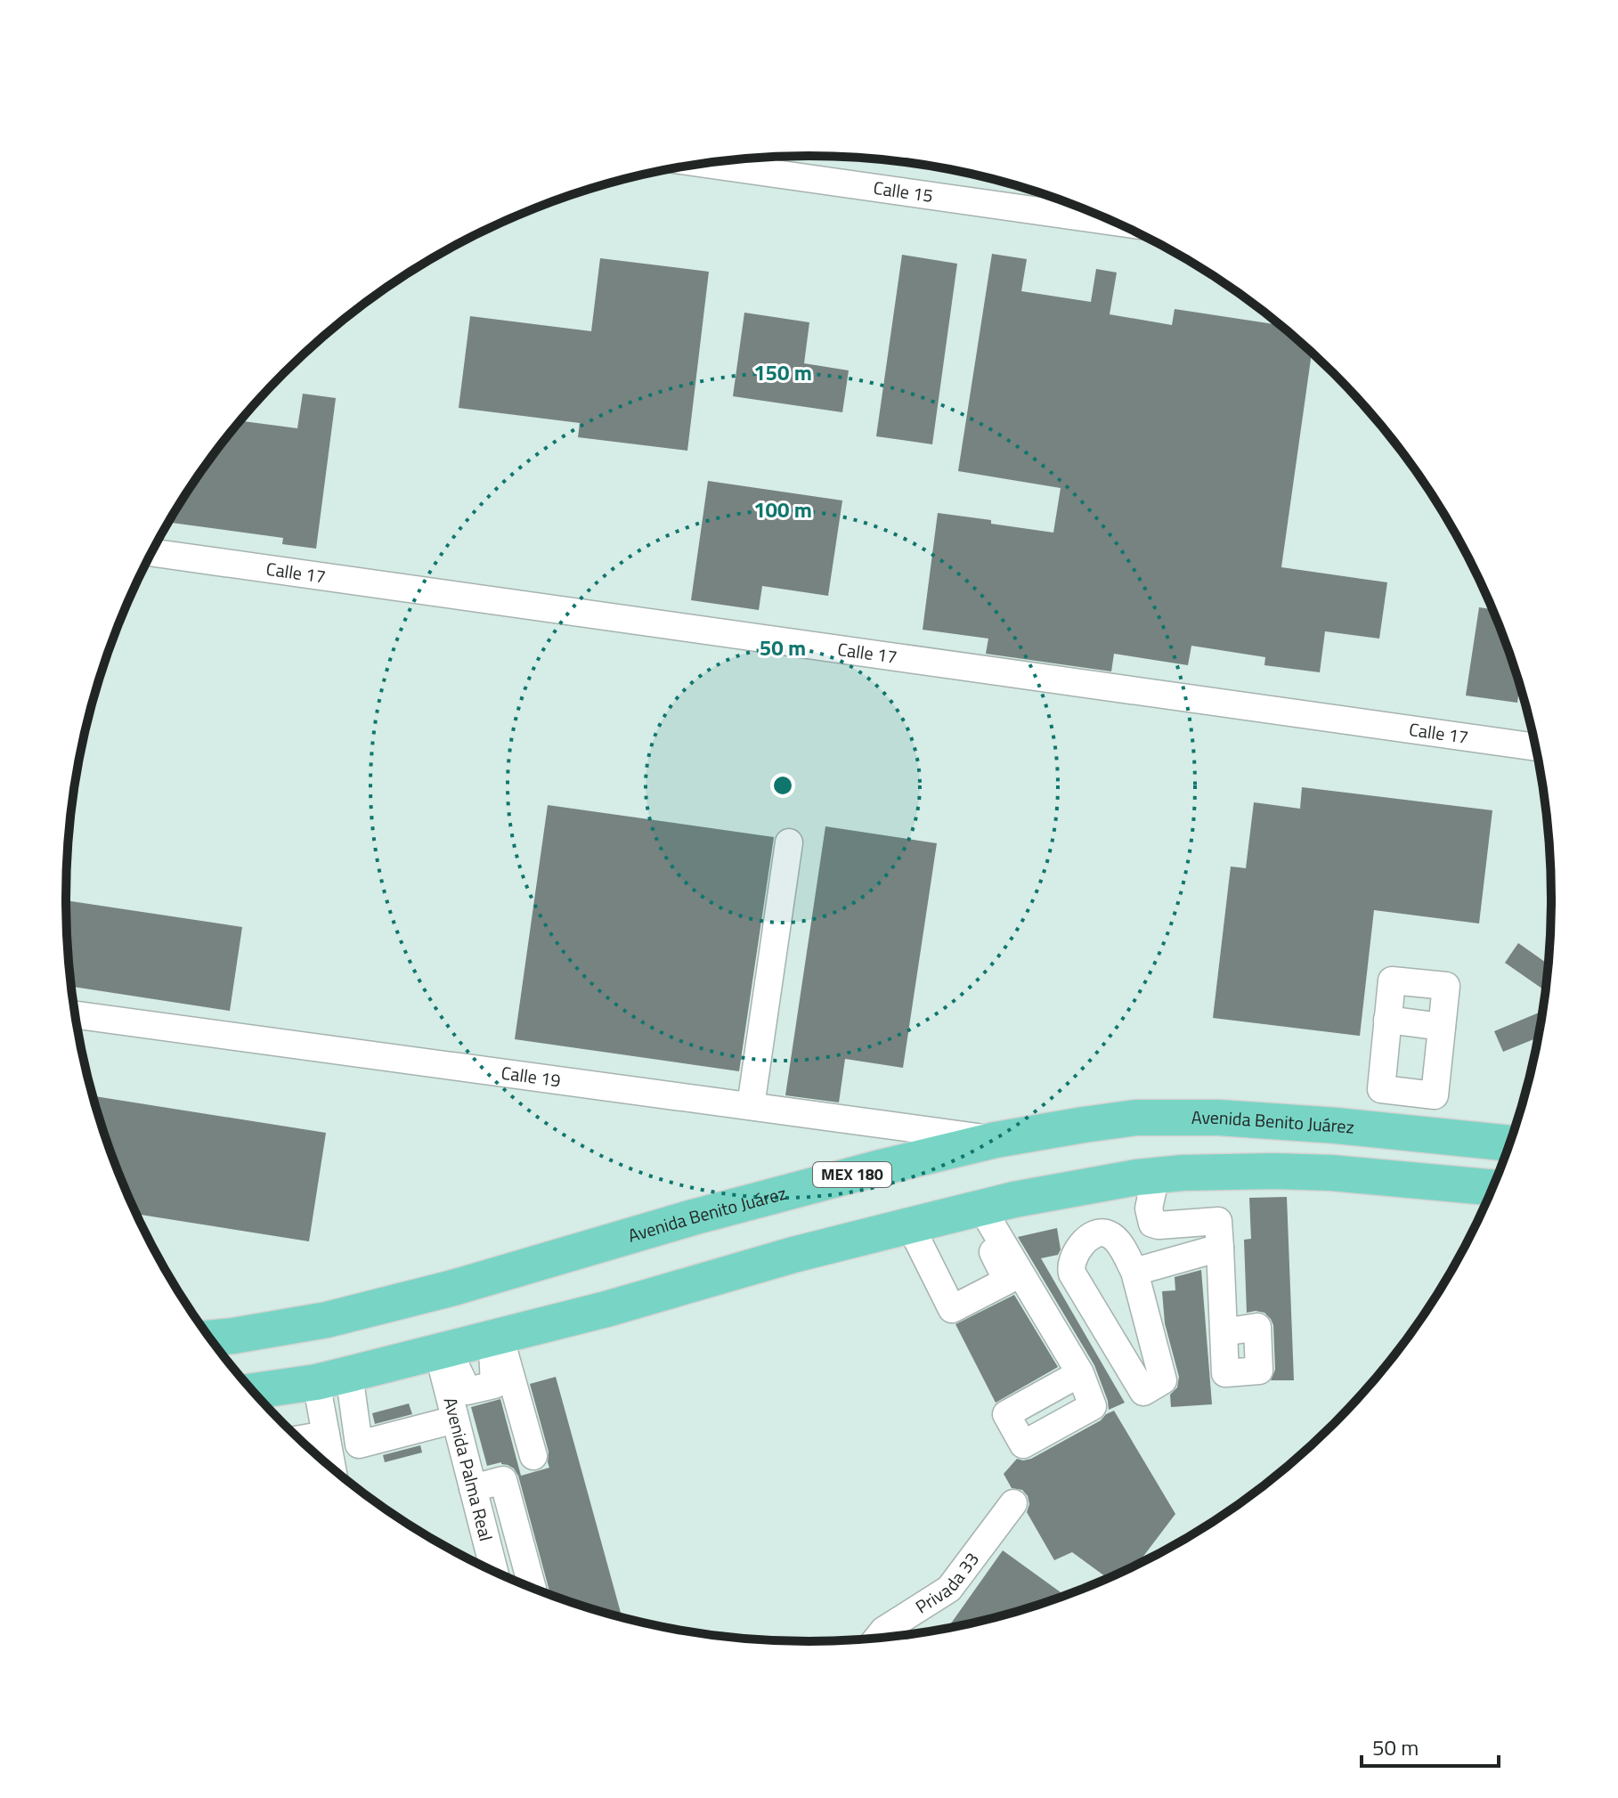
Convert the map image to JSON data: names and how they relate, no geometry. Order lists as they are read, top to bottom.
{
  "streets": {
    "main road": ["Avenida Benito Juárez", "MEX 180"],
    "street": [
      "Calle 15",
      "Calle 17",
      "Calle 19",
      "Avenida Palma Real",
      "Privada 33"
    ]
  },
  "crossings": [
    ["Calle 19", "Avenida Benito Juárez"]
  ],
  "scale_bar": "50 m",
  "rings": ["150 m", "100 m", "50 m"]
}
